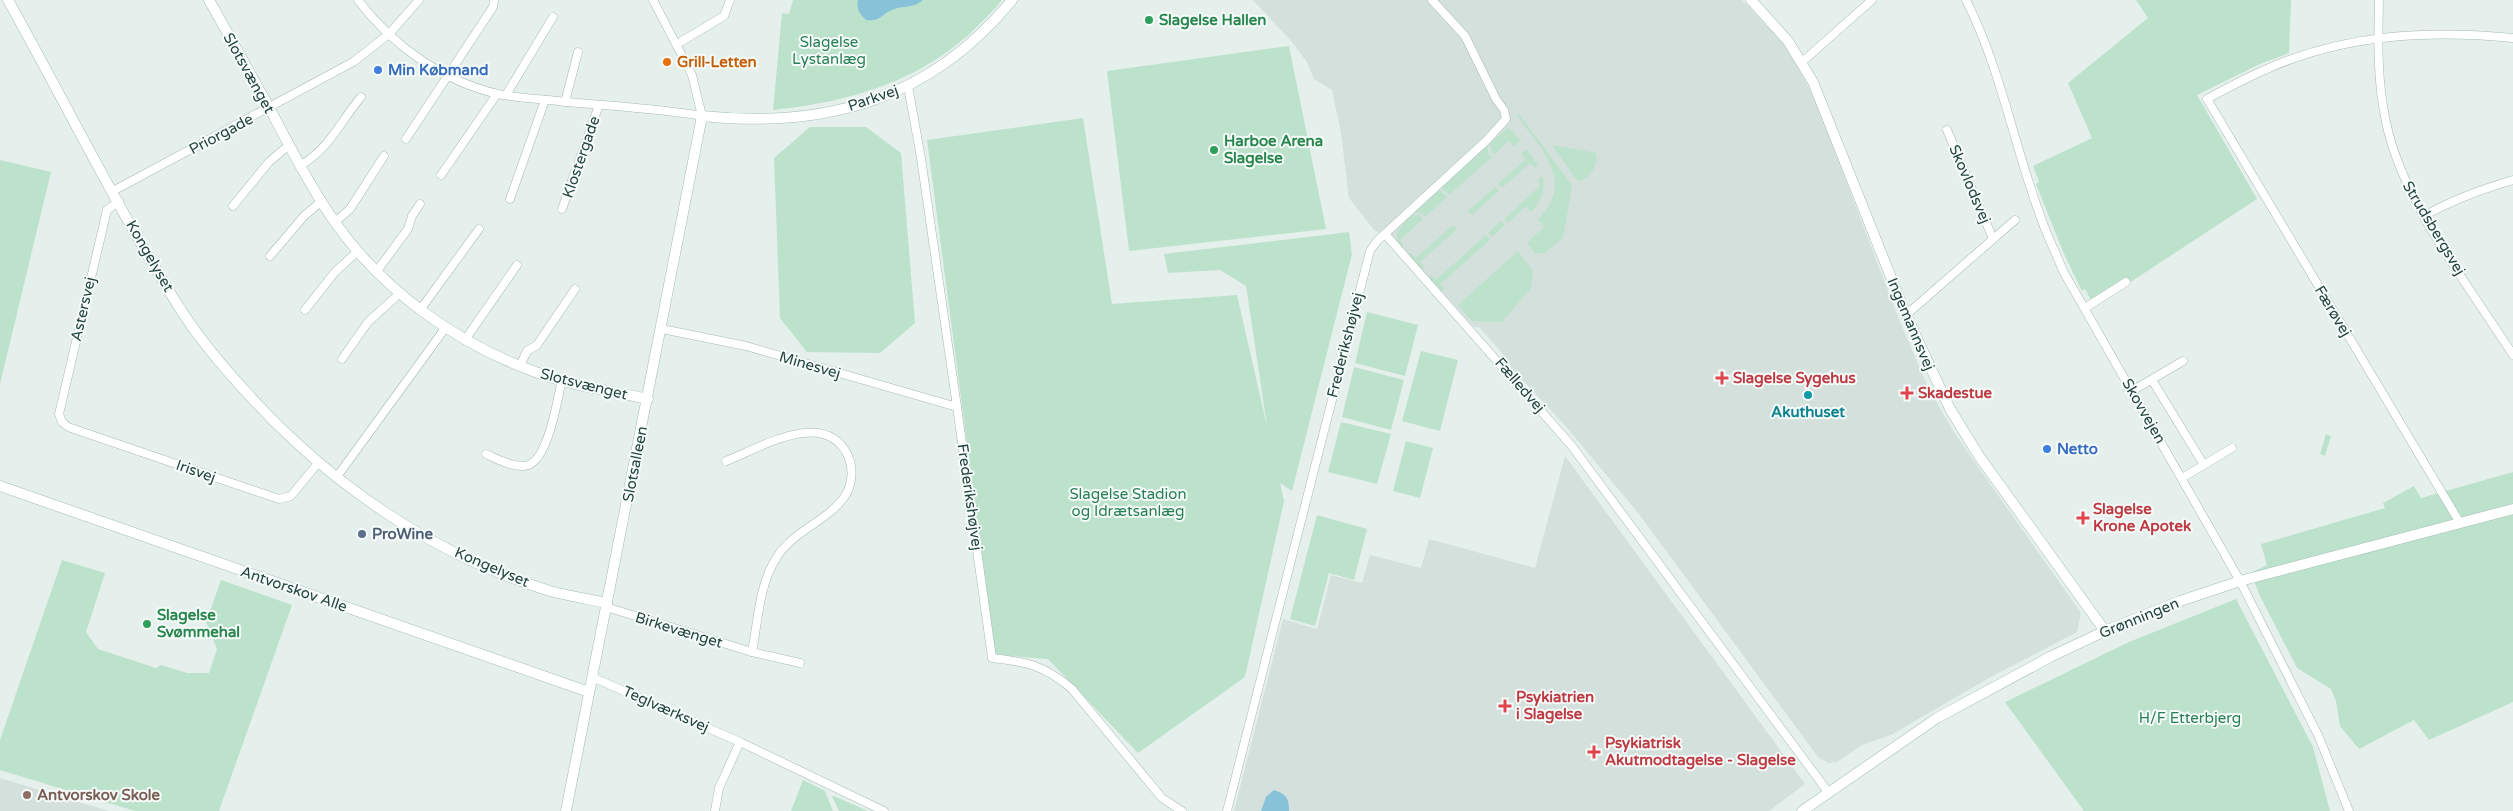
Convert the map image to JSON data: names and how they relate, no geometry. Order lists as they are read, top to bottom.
{
  "streets": {
    "street": [
      "Slotsvænget",
      "Parkvej",
      "Priorgade",
      "Klostergade",
      "Skovlodsvej",
      "Strudsbergsvej",
      "Kongelyset",
      "Astersvej",
      "Færøvej",
      "Ingemannsvej",
      "Frederikshøjvej",
      "Minesvej",
      "Fælledvej",
      "Skovvejen",
      "Slotsalleen",
      "Irisvej",
      "Antvorskov Alle",
      "Grønningen",
      "Birkevænget",
      "Teglværksvej"
    ]
  },
  "crossings": [
    ["Slotsvænget", "Priorgade"],
    ["Slotsvænget", "Slotsalleen"],
    ["Parkvej", "Klostergade"],
    ["Parkvej", "Frederikshøjvej"],
    ["Parkvej", "Slotsalleen"],
    ["Priorgade", "Klostergade"],
    ["Priorgade", "Kongelyset"],
    ["Klostergade", "Slotsalleen"],
    ["Skovlodsvej", "Ingemannsvej"],
    ["Strudsbergsvej", "Færøvej"],
    ["Kongelyset", "Astersvej"],
    ["Kongelyset", "Slotsalleen"],
    ["Kongelyset", "Irisvej"],
    ["Kongelyset", "Birkevænget"],
    ["Astersvej", "Irisvej"],
    ["Færøvej", "Grønningen"],
    ["Ingemannsvej", "Grønningen"],
    ["Frederikshøjvej", "Minesvej"],
    ["Frederikshøjvej", "Fælledvej"],
    ["Minesvej", "Slotsalleen"],
    ["Fælledvej", "Grønningen"],
    ["Skovvejen", "Grønningen"],
    ["Slotsalleen", "Antvorskov Alle"],
    ["Slotsalleen", "Birkevænget"],
    ["Slotsalleen", "Teglværksvej"]
  ],
  "parks": ["Slagelse Lystanlæg", "Slagelse Stadion og Idrætsanlæg", "H/F Etterbjerg"],
  "places": {
    "other": [
      "Slagelse Hallen",
      "Grill-Letten",
      "Min Købmand",
      "Harboe Arena Slagelse",
      "Akuthuset",
      "Netto",
      "ProWine",
      "Slagelse Svømmehal",
      "Antvorskov Skole"
    ],
    "health": [
      "Slagelse Sygehus",
      "Skadestue",
      "Slagelse Krone Apotek",
      "Psykiatrien i Slagelse",
      "Psykiatrisk Akutmodtagelse - Slagelse"
    ]
  }
}
